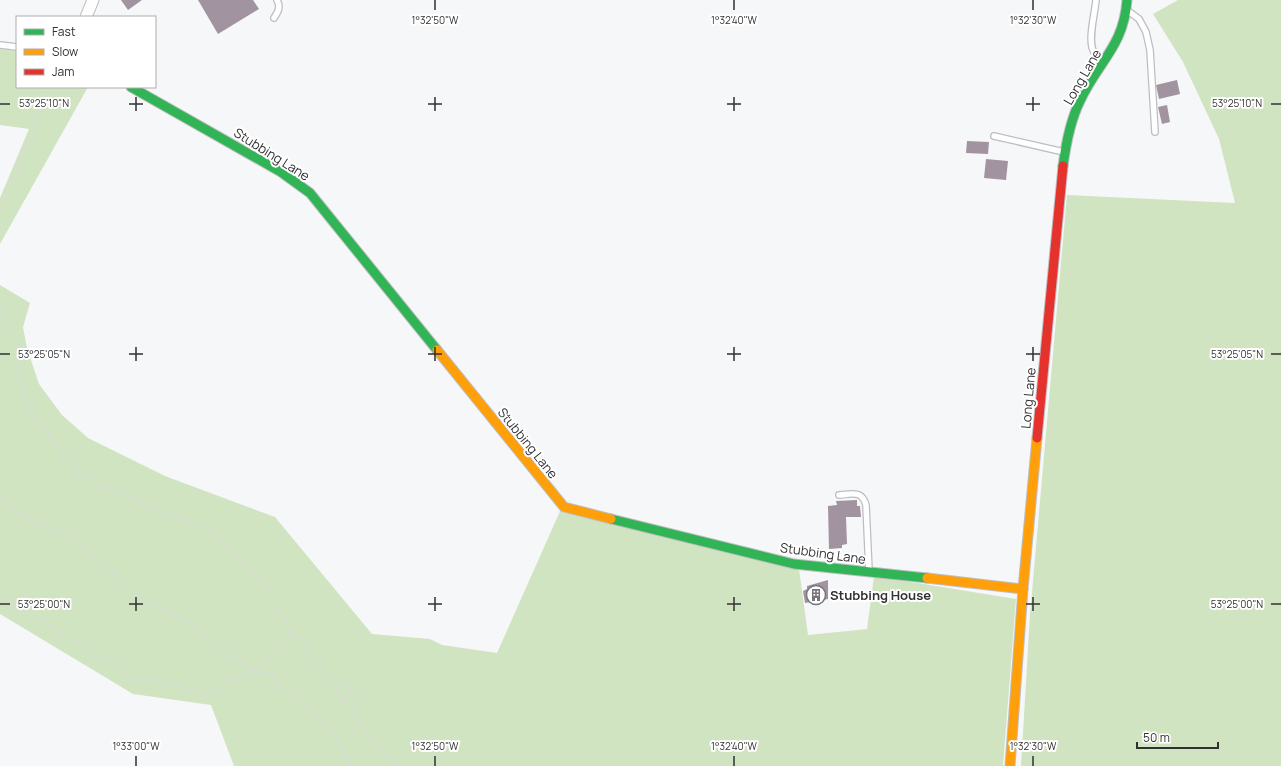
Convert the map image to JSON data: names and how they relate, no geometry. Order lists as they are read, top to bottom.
{
  "streets": {
    "street": ["Long Lane", "Stubbing Lane"]
  },
  "crossings": [
    ["Long Lane", "Stubbing Lane"]
  ],
  "places": {
    "building": ["Stubbing House"]
  },
  "legend": ["Fast", "Slow", "Jam"],
  "scale_bar": "50 m",
  "coordinates": [
    "1°32'50\"W",
    "1°32'40\"W",
    "1°32'30\"W",
    "53°25'10\"N",
    "53°25'05\"N",
    "53°25'00\"N",
    "1°33'00\"W"
  ]
}
